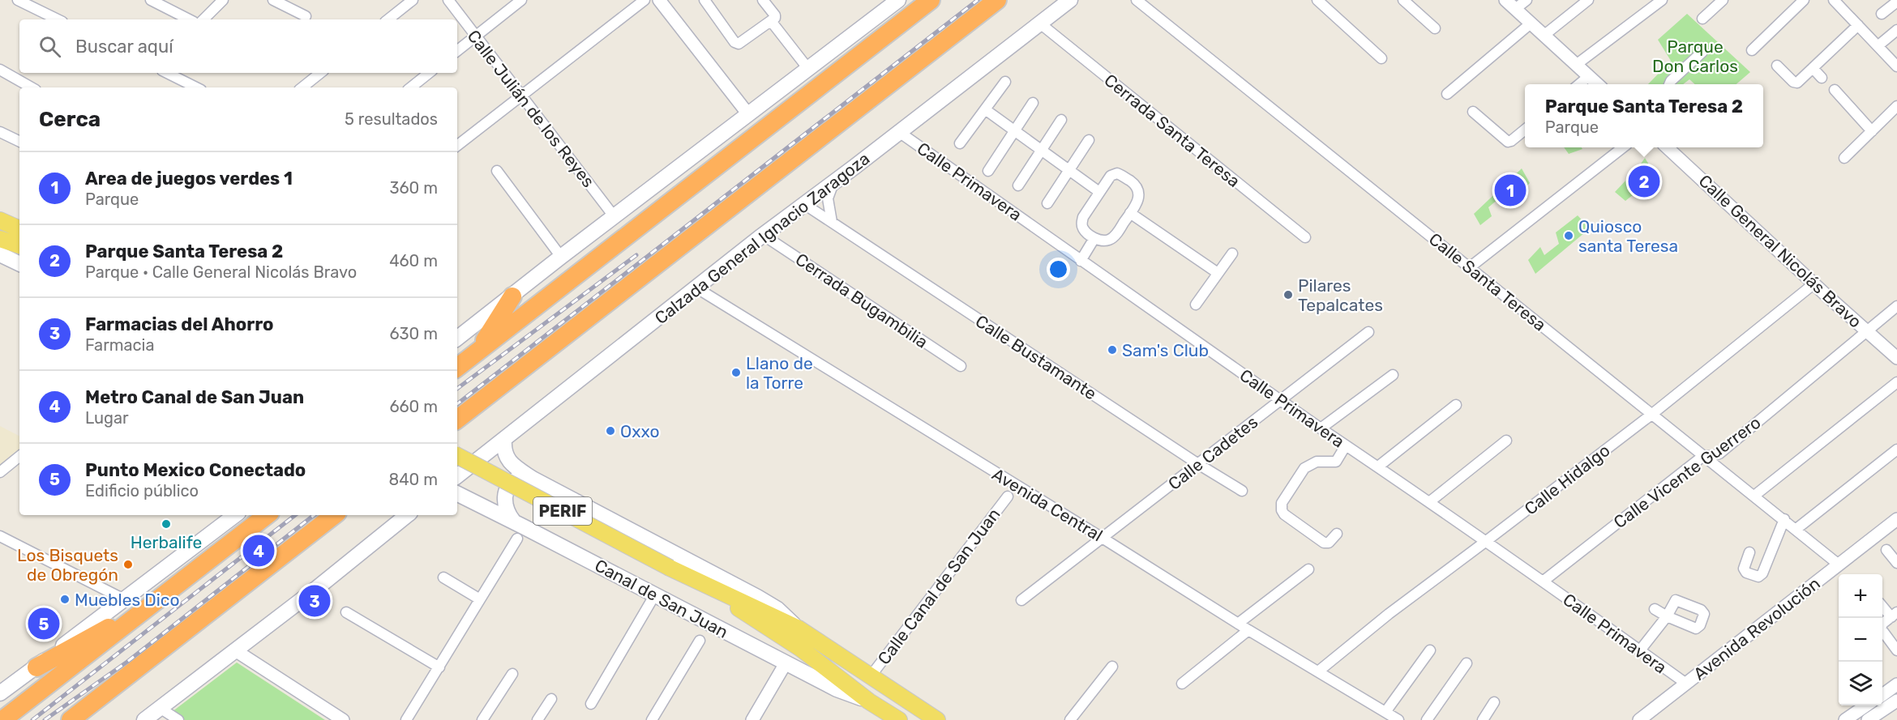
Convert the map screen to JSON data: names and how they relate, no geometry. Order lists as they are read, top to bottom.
{
  "streets": {
    "main road": ["Calzada General Ignacio Zaragoza", "PERIF", "Canal de San Juan"],
    "street": [
      "Calle Julián de los Reyes",
      "Cerrada Santa Teresa",
      "Calle Primavera",
      "Calle General Nicolás Bravo",
      "Calle Santa Teresa",
      "Cerrada Bugambilia",
      "Calle Bustamante",
      "Calle Cadetes",
      "Calle Vicente Guerrero",
      "Calle Hidalgo",
      "Avenida Central",
      "Calle Canal de San Juan",
      "Avenida Revolución"
    ]
  },
  "crossings": [
    ["Cerrada Santa Teresa", "Calzada General Ignacio Zaragoza"],
    ["Calle Primavera", "Calzada General Ignacio Zaragoza"],
    ["Calle Primavera", "Calle Cadetes"],
    ["Calle Primavera", "Calle Vicente Guerrero"],
    ["Calle Primavera", "Calle Hidalgo"],
    ["Calle Primavera", "Avenida Revolución"],
    ["Calzada General Ignacio Zaragoza", "Cerrada Bugambilia"],
    ["Calzada General Ignacio Zaragoza", "Calle Bustamante"],
    ["Calzada General Ignacio Zaragoza", "Avenida Central"],
    ["Calzada General Ignacio Zaragoza", "Canal de San Juan"],
    ["Calle General Nicolás Bravo", "Calle Vicente Guerrero"],
    ["Calle General Nicolás Bravo", "Calle Hidalgo"],
    ["Calle Santa Teresa", "Calle Vicente Guerrero"],
    ["Calle Santa Teresa", "Calle Hidalgo"],
    ["Calle Santa Teresa", "Avenida Revolución"],
    ["Calle Bustamante", "Calle Cadetes"],
    ["Calle Cadetes", "Avenida Central"],
    ["Calle Hidalgo", "Avenida Central"],
    ["Calle Canal de San Juan", "Canal de San Juan"]
  ],
  "parks": ["Parque Don Carlos"],
  "places": [
    "Quiosco santa Teresa",
    "Pilares Tepalcates",
    "Sam's Club",
    "Llano de la Torre",
    "Oxxo",
    "Herbalife",
    "Los Bisquets de Obregón",
    "Muebles Dico"
  ],
  "page": {
    "search": "Buscar aquí",
    "popup": ["Parque Santa Teresa 2", "Parque"],
    "heading": ["Cerca", "5 resultados"],
    "list": [
      {
        "mark": "1",
        "name": "Area de juegos verdes 1",
        "note": "Parque",
        "value": "360 m"
      },
      {
        "mark": "2",
        "name": "Parque Santa Teresa 2",
        "note": "Parque · Calle General Nicolás Bravo",
        "value": "460 m"
      },
      {
        "mark": "3",
        "name": "Farmacias del Ahorro",
        "note": "Farmacia",
        "value": "630 m"
      },
      {
        "mark": "4",
        "name": "Metro Canal de San Juan",
        "note": "Lugar",
        "value": "660 m"
      },
      {
        "mark": "5",
        "name": "Punto Mexico Conectado",
        "note": "Edificio público",
        "value": "840 m"
      }
    ],
    "pins": [
      "2",
      "1",
      "4",
      "3",
      "5"
    ],
    "map_buttons": ["+", "−"]
  }
}
